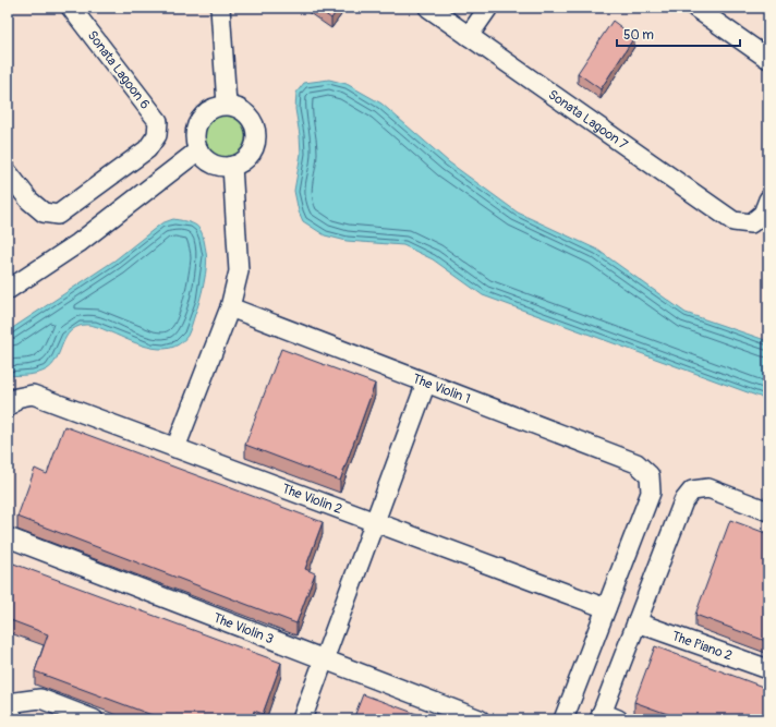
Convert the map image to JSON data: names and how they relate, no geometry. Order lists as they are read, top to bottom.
{
  "streets": {
    "street": [
      "Sonata Lagoon 6",
      "Sonata Lagoon 7",
      "The Violin 1",
      "The Violin 2",
      "The Violin 3",
      "The Piano 2"
    ]
  },
  "crossings": [
    ["The Violin 1", "The Violin 2"]
  ],
  "scale_bar": "50 m"
}
